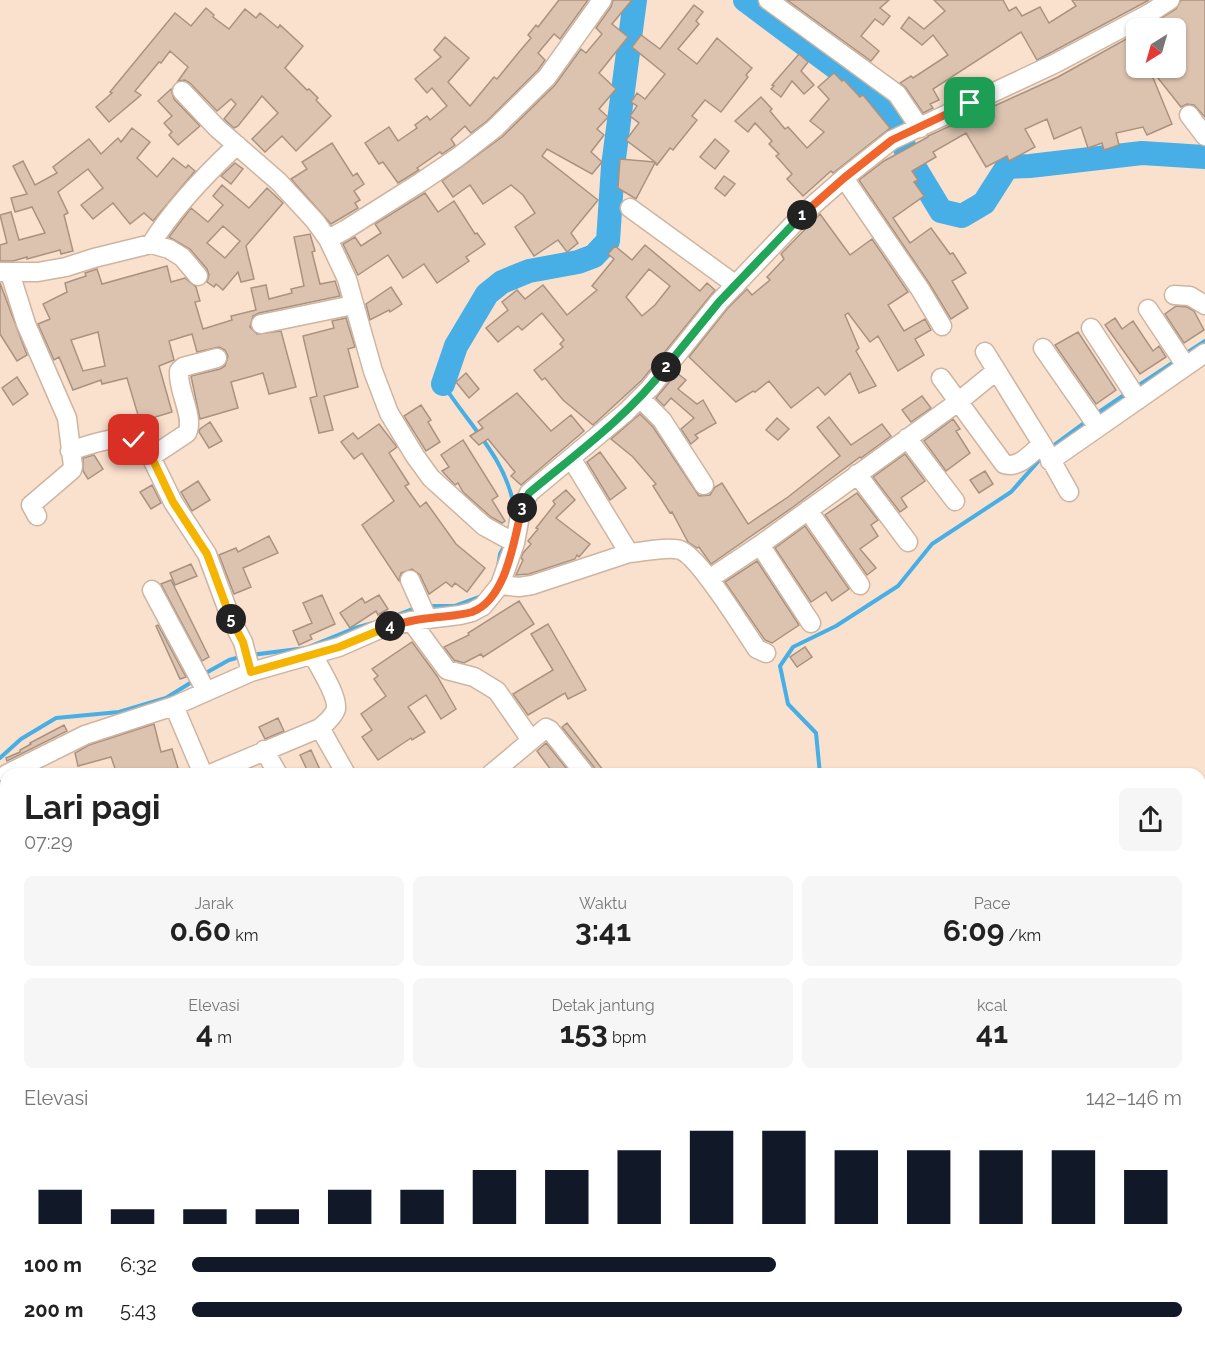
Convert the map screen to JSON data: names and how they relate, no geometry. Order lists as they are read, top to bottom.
{
  "north": "bottom left",
  "page": {
    "pins": [
      "1",
      "2",
      "3",
      "5",
      "4"
    ],
    "heading": ["Lari pagi", "07:29"],
    "stats": [
      ["Jarak", "0.60 km"],
      ["Waktu", "3:41"],
      ["Pace", "6:09 /km"],
      ["Elevasi", "4 m"],
      ["Detak jantung", "153 bpm"],
      ["kcal", "41"]
    ],
    "chart": ["Elevasi", "142–146 m"],
    "list": [
      {
        "name": "100 m",
        "note": "6:32"
      },
      {
        "name": "200 m",
        "note": "5:43"
      }
    ]
  }
}
